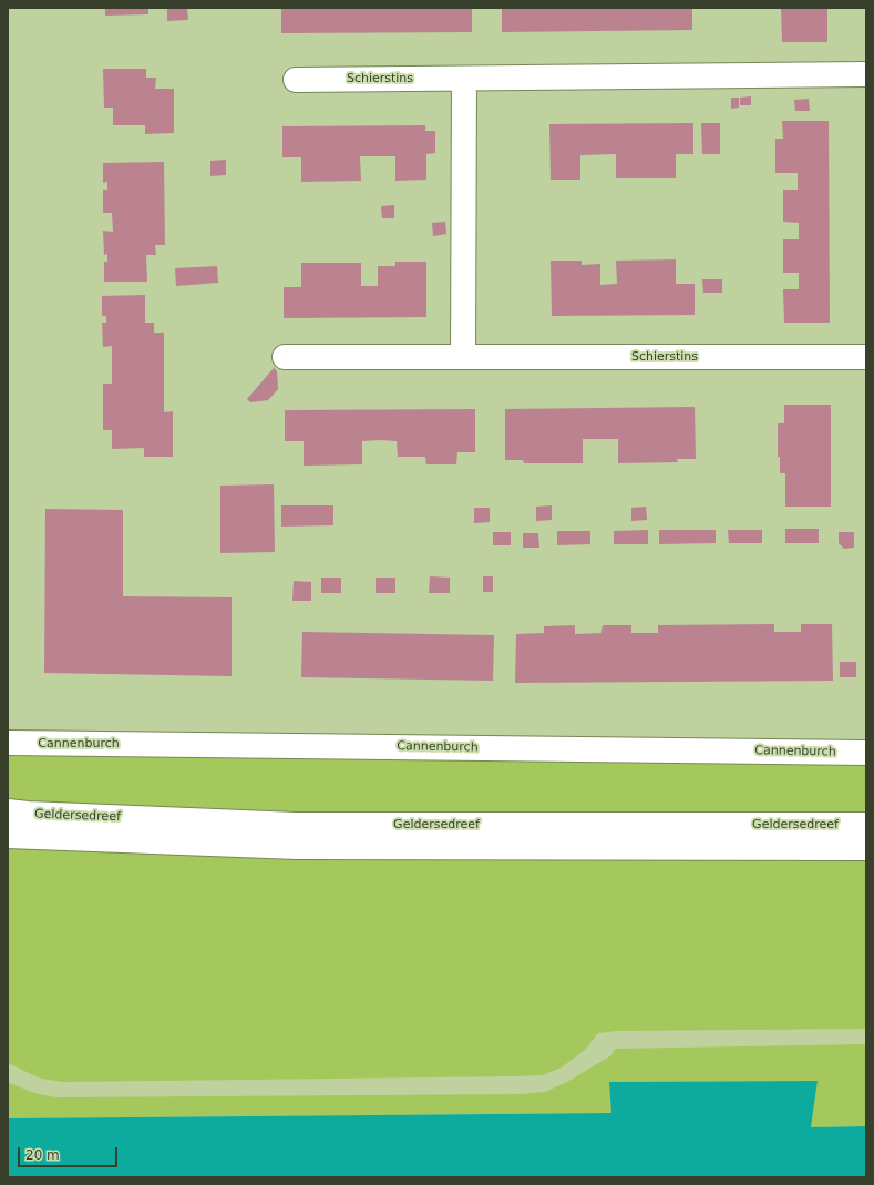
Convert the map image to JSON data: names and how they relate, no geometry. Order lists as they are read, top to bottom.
{
  "streets": {
    "street": ["Schierstins", "Cannenburch", "Geldersedreef"]
  },
  "scale_bar": "20 m"
}
